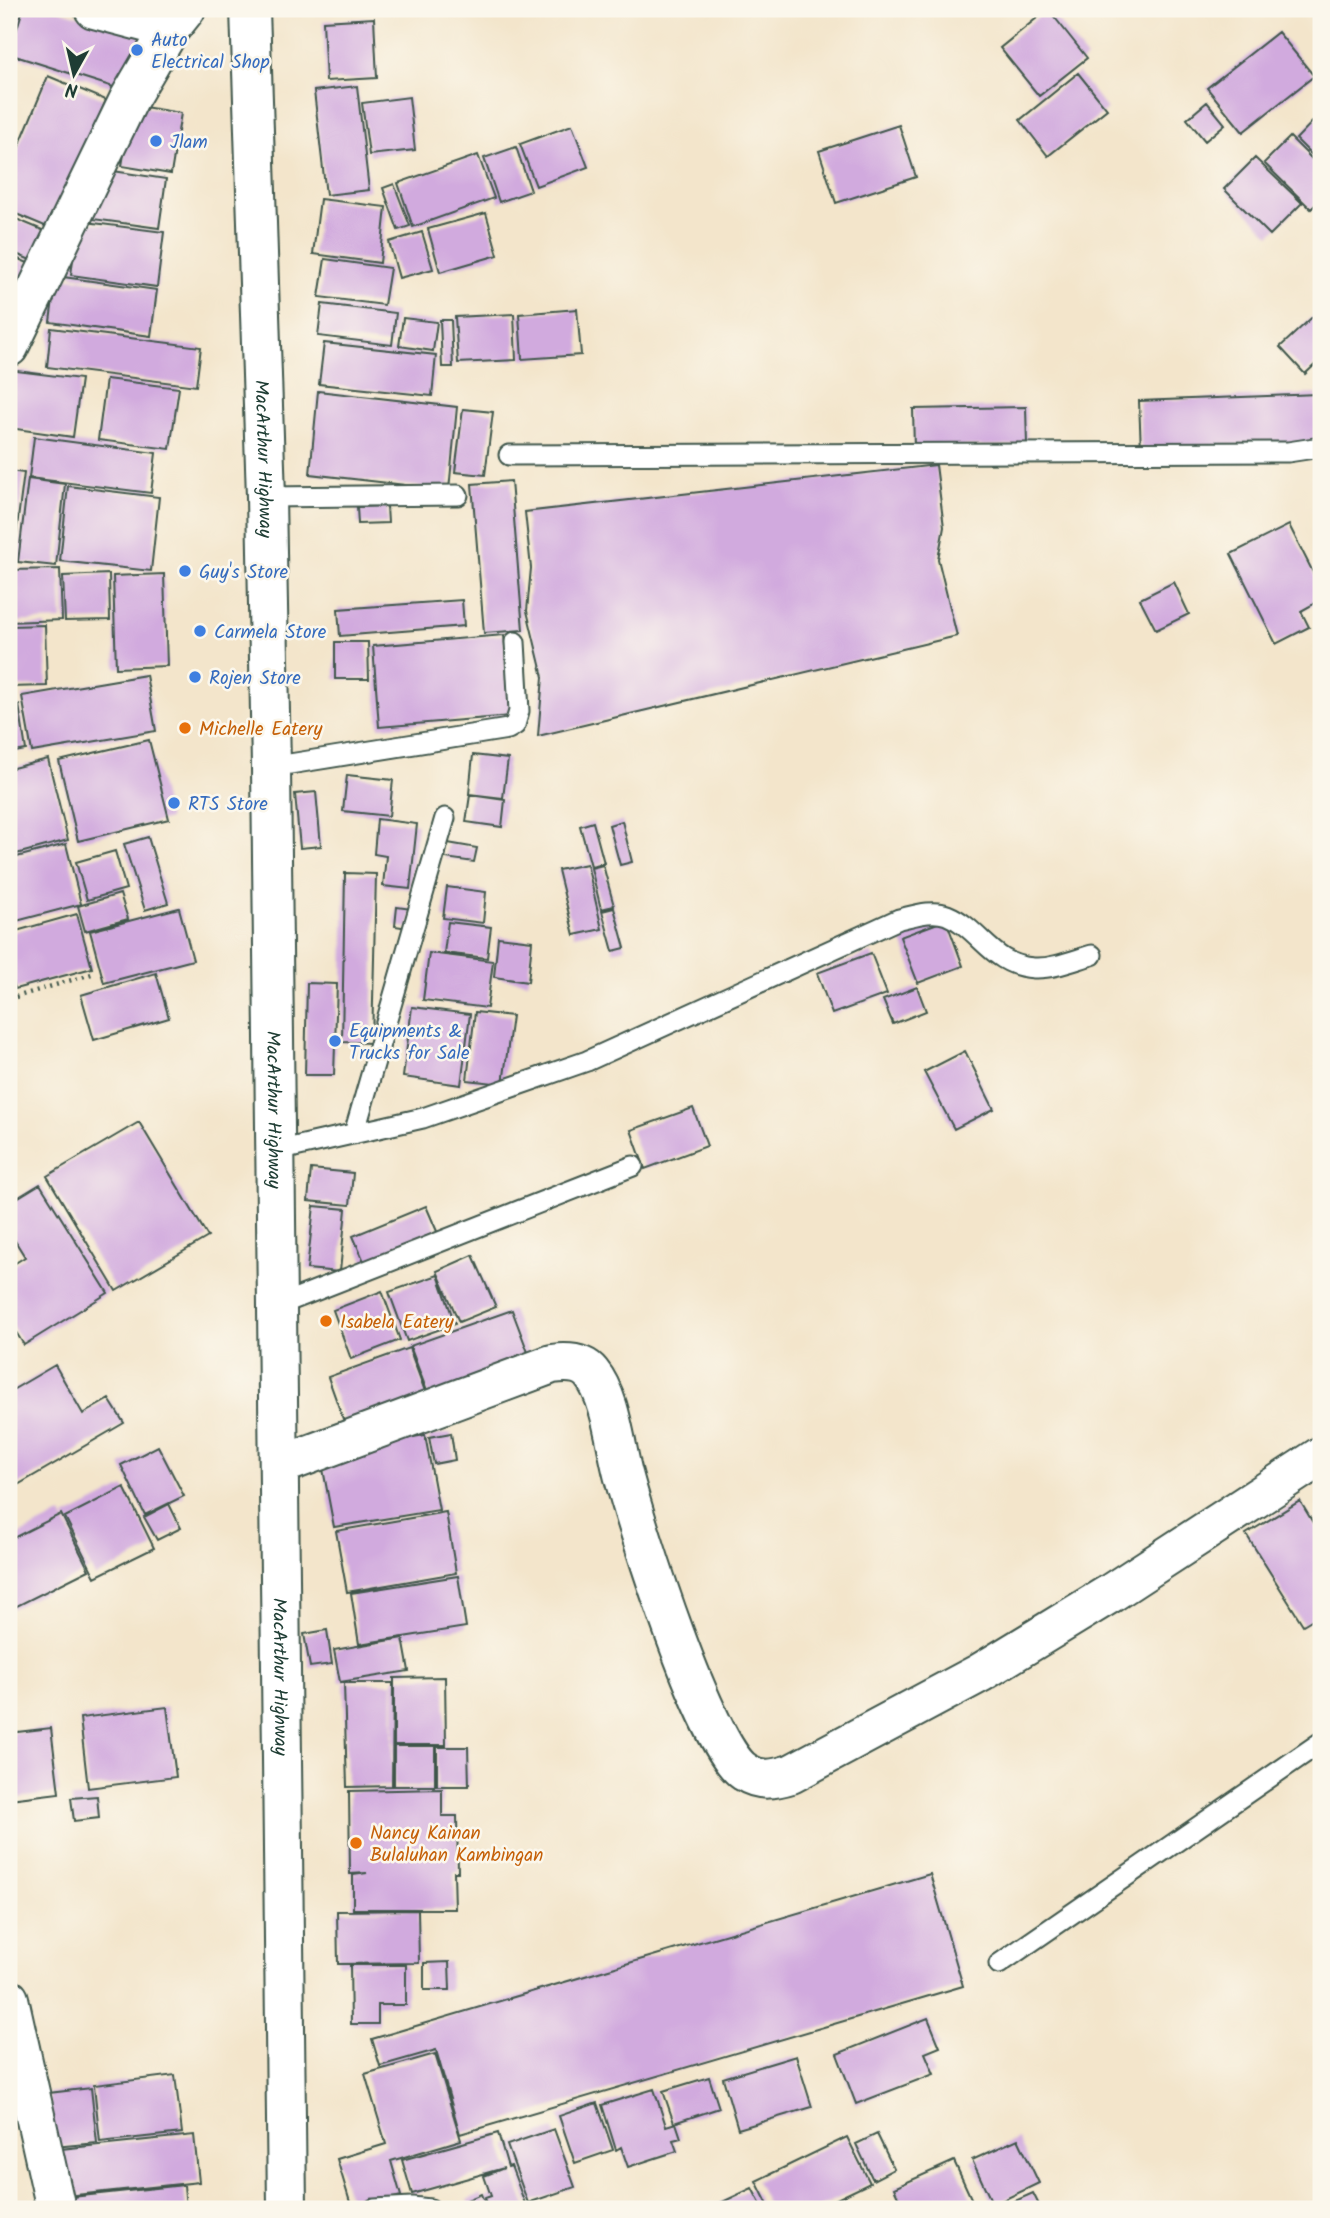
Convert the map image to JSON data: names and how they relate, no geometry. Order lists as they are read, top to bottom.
{
  "streets": {
    "main road": ["MacArthur Highway"]
  },
  "places": [
    "Auto Electrical Shop",
    "Jlam",
    "Guy's Store",
    "Carmela Store",
    "Rojen Store",
    "Michelle Eatery",
    "RTS Store",
    "Equipments & Trucks for Sale",
    "Isabela Eatery",
    "Nancy Kainan Bulaluhan Kambingan"
  ],
  "north": "bottom"
}
